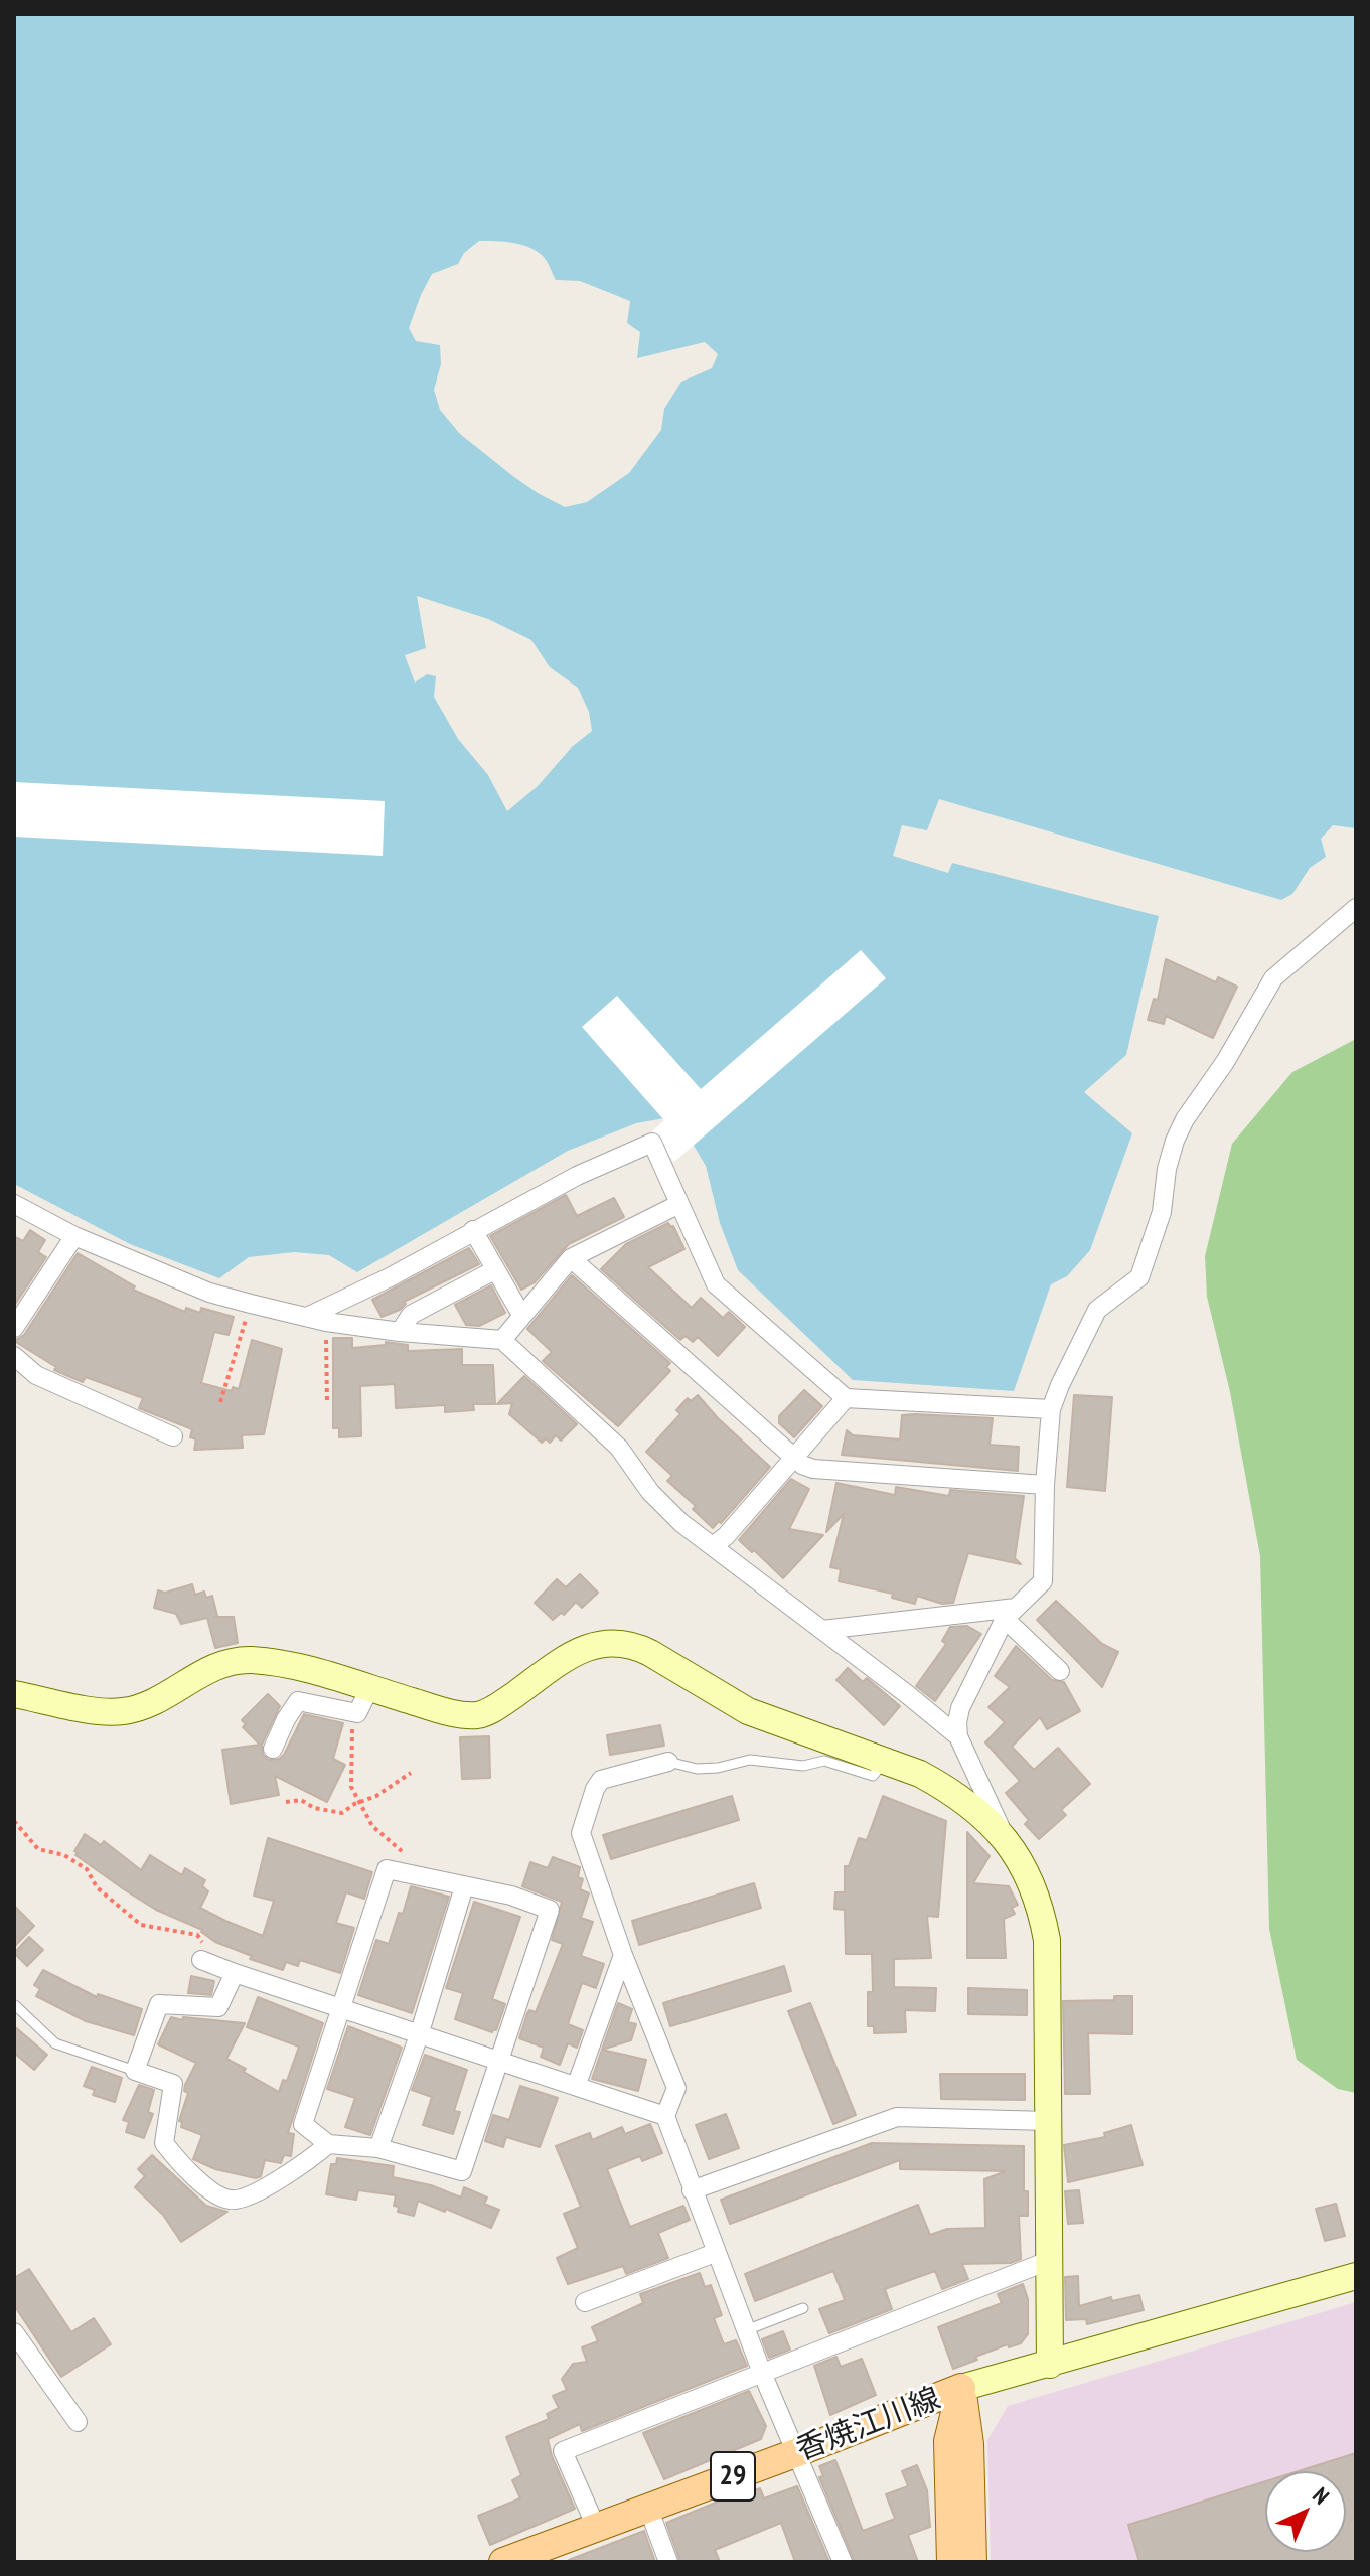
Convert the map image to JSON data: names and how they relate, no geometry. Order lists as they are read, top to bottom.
{
  "streets": {
    "main road": ["香焼江川線", "29"]
  },
  "north": "top right"
}
